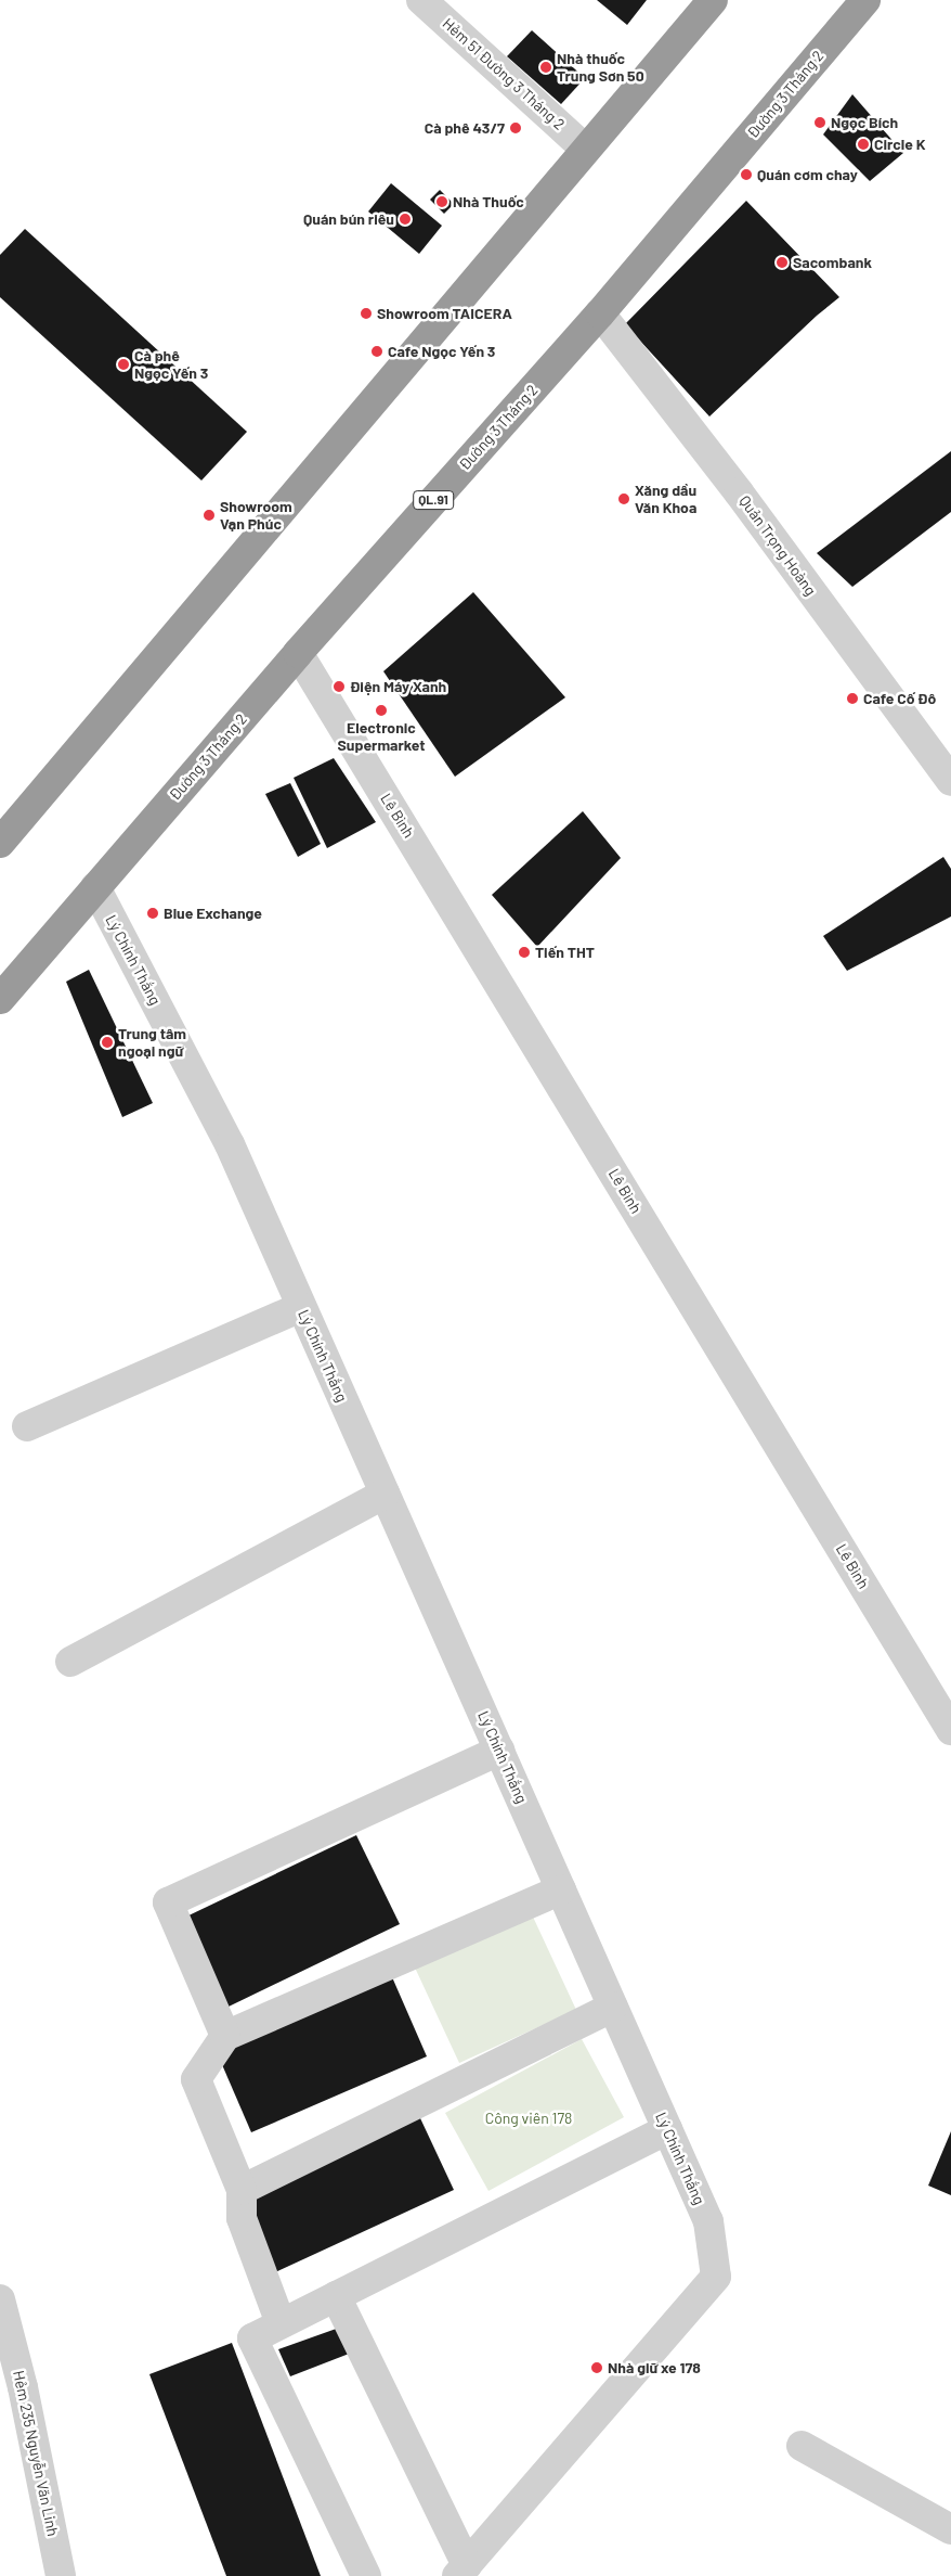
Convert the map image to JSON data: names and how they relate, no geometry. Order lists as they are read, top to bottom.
{
  "streets": {
    "highway": ["Đường 3 Tháng 2", "QL.91"],
    "street": [
      "Hẻm 51 Đường 3 Tháng 2",
      "Quản Trọng Hoàng",
      "Lê Bình",
      "Lý Chính Thắng",
      "Hẻm 235 Nguyễn Văn Linh"
    ]
  },
  "crossings": [
    ["Đường 3 Tháng 2", "Quản Trọng Hoàng"],
    ["Đường 3 Tháng 2", "Lê Bình"],
    ["Đường 3 Tháng 2", "Lý Chính Thắng"]
  ],
  "parks": ["Công viên 178"],
  "places": [
    "Nhà thuốc Trung Sơn 50",
    "Ngọc Bích",
    "Cà phê 43/7",
    "Circle K",
    "Quán cơm chay",
    "Nhà Thuốc",
    "Quán bún riêu",
    "Sacombank",
    "Showroom TAICERA",
    "Cafe Ngọc Yến 3",
    "Cà phê Ngọc Yến 3",
    "Xăng dầu Văn Khoa",
    "Showroom Vạn Phúc",
    "Điện Máy Xanh",
    "Cafe Cố Đô",
    "Electronic Supermarket",
    "Blue Exchange",
    "Tiến THT",
    "Trung tâm ngoại ngữ",
    "Nhà giữ xe 178"
  ]
}
